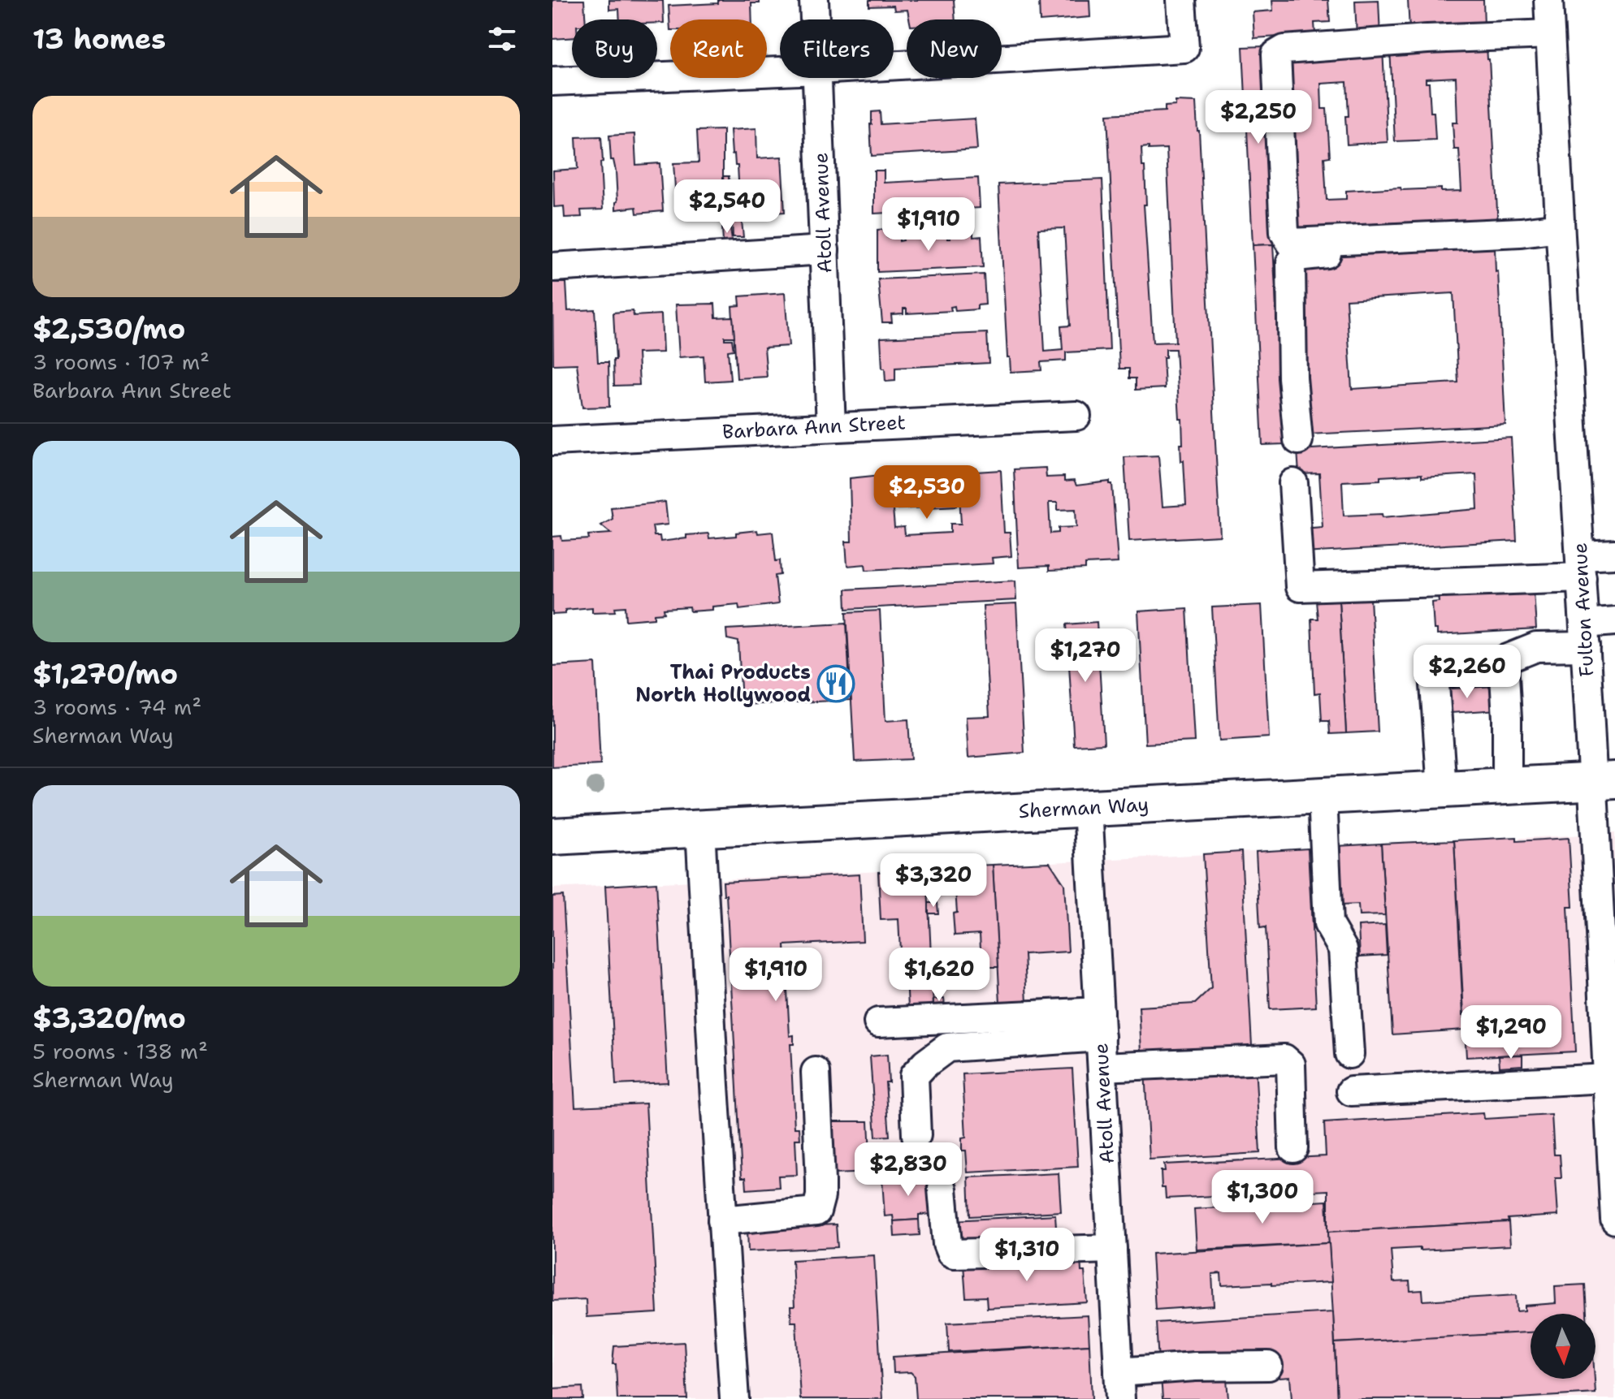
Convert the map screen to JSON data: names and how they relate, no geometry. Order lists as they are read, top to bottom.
{
  "streets": {
    "main road": ["Sherman Way"],
    "street": ["Atoll Avenue", "Barbara Ann Street", "Fulton Avenue"]
  },
  "crossings": [
    ["Atoll Avenue", "Barbara Ann Street"],
    ["Atoll Avenue", "Sherman Way"],
    ["Fulton Avenue", "Sherman Way"]
  ],
  "places": {
    "restaurant": ["Thai Products North Hollywood"]
  },
  "north": "bottom",
  "page": {
    "heading": "13 homes",
    "chip": [
      "Buy",
      "Rent",
      "Filters",
      "New"
    ],
    "list": [
      {
        "name": "$2,530/mo",
        "note": "3 rooms · 107 m² · Barbara Ann Street"
      },
      {
        "name": "$1,270/mo",
        "note": "3 rooms · 74 m² · Sherman Way"
      },
      {
        "name": "$3,320/mo",
        "note": "5 rooms · 138 m² · Sherman Way"
      }
    ],
    "price": [
      "$2,250",
      "$2,540",
      "$1,910",
      "$2,530",
      "$1,270",
      "$2,260",
      "$3,320",
      "$1,910",
      "$1,620",
      "$1,290",
      "$2,830",
      "$1,300",
      "$1,310"
    ]
  }
}
